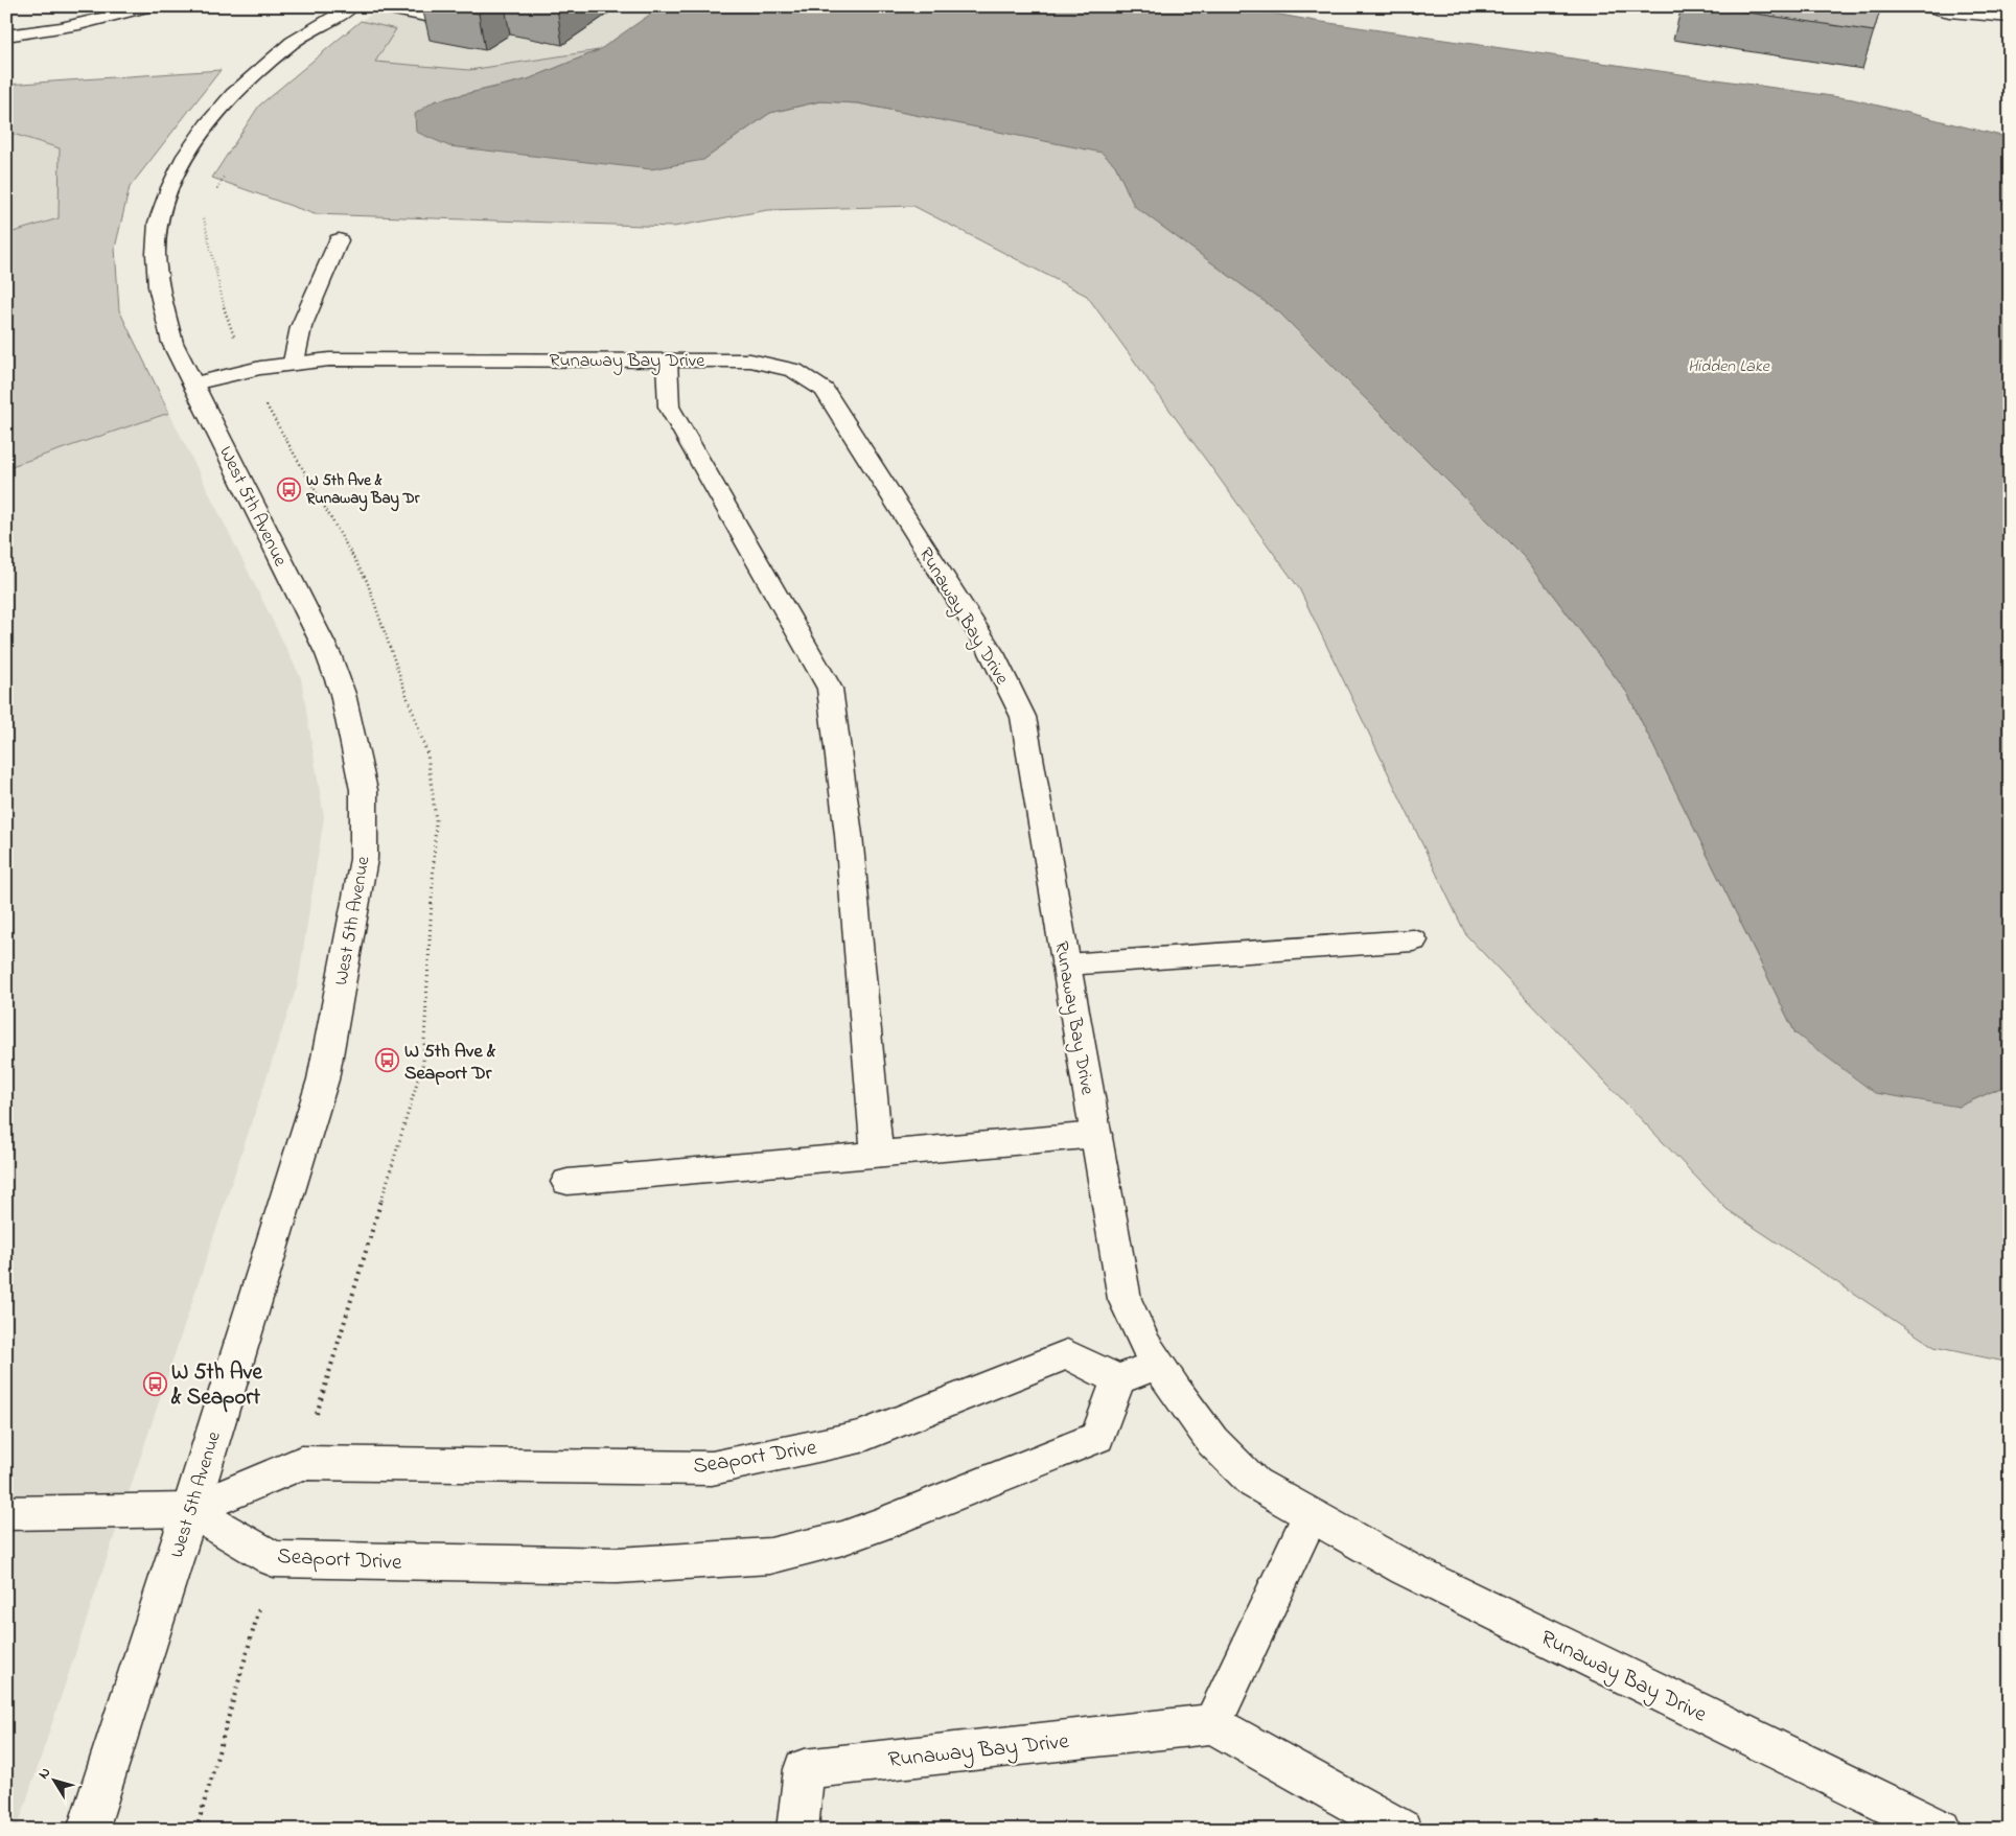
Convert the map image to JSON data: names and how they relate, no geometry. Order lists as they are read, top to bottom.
{
  "streets": {
    "street": ["Runaway Bay Drive", "West 5th Avenue", "Seaport Drive"]
  },
  "crossings": [
    ["Runaway Bay Drive", "West 5th Avenue"],
    ["West 5th Avenue", "Seaport Drive"]
  ],
  "water": ["Hidden Lake"],
  "places": {
    "bus stop": ["W 5th Ave & Runaway Bay Dr", "W 5th Ave & Seaport Dr", "W 5th Ave & Seaport"]
  },
  "north": "top left"
}
